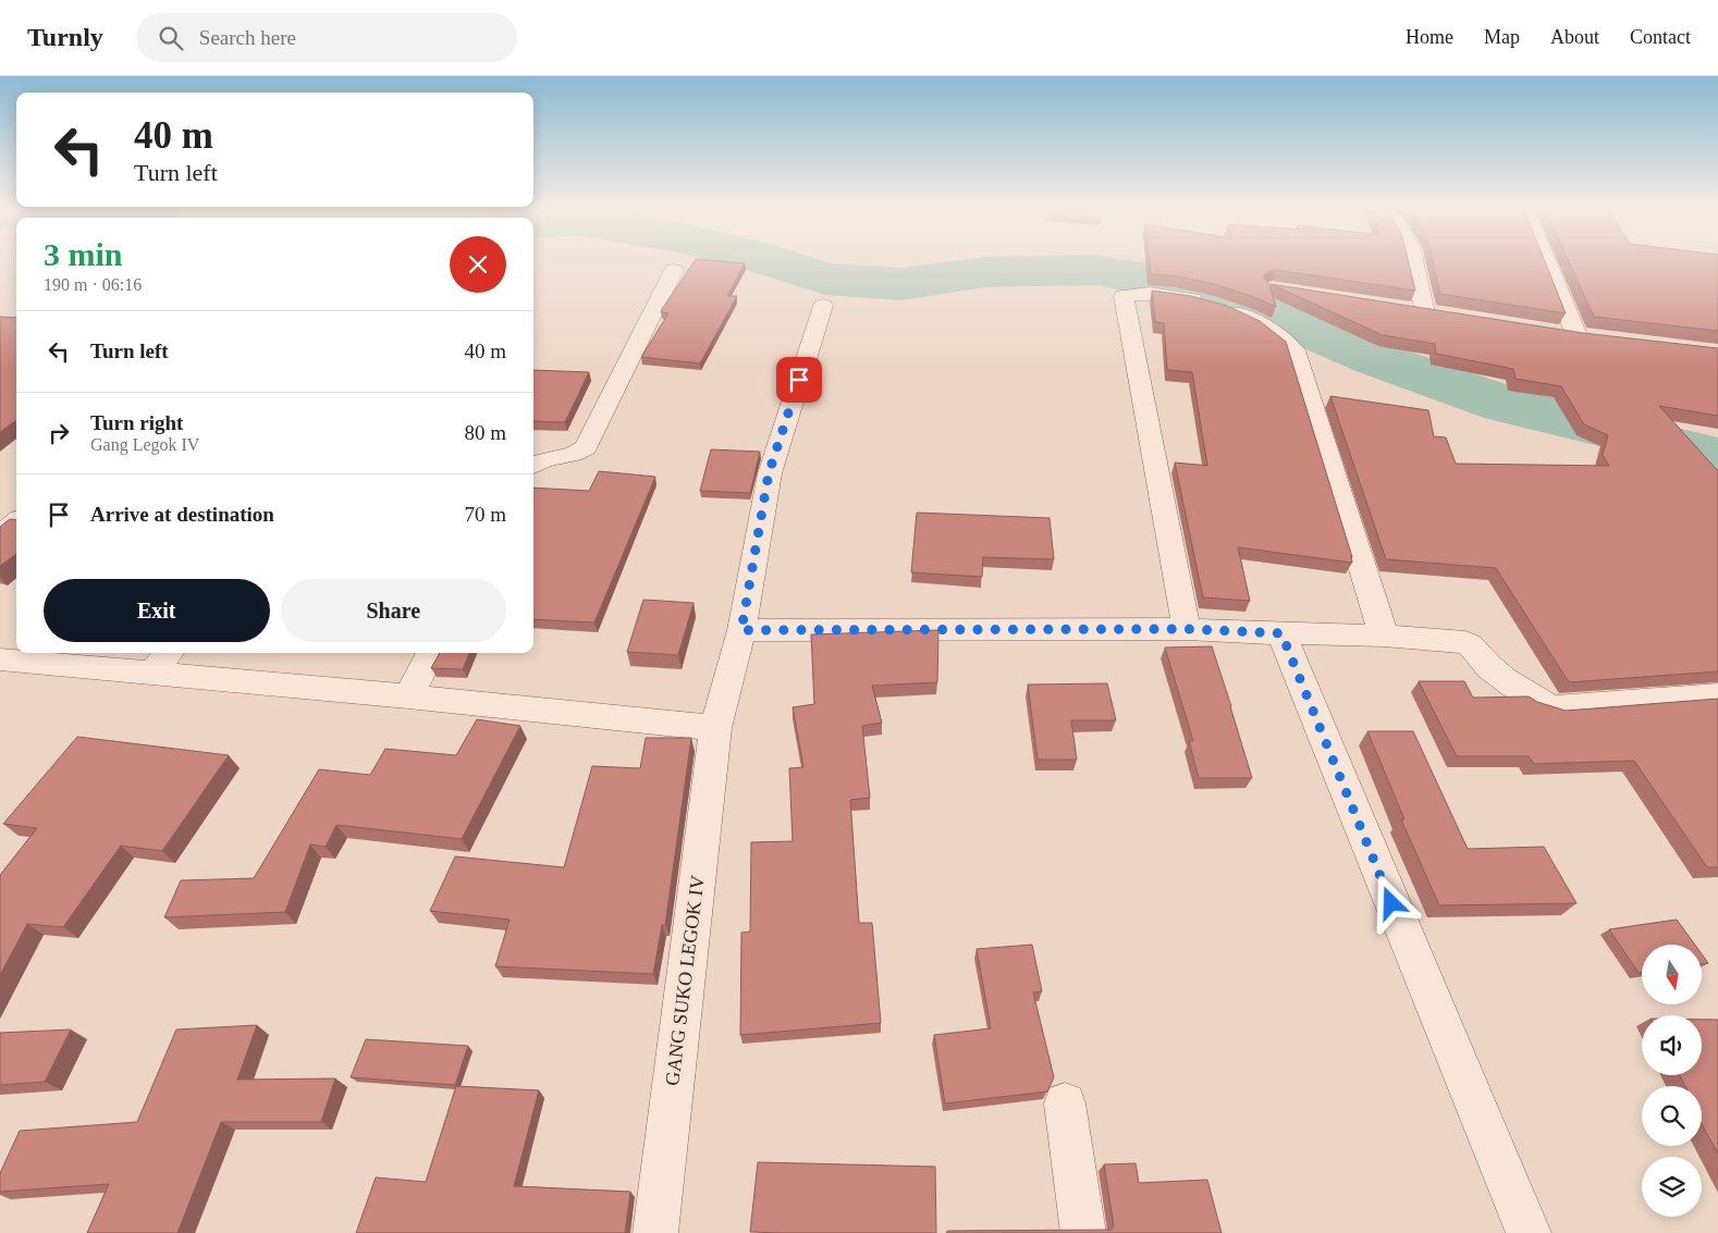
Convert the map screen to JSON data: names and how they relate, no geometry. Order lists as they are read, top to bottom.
{
  "streets": {
    "street": ["GANG SUKO LEGOK IV"]
  },
  "north": "bottom",
  "page": {
    "header": "Turnly",
    "search": "Search here",
    "nav": [
      "Home",
      "Map",
      "About",
      "Contact"
    ],
    "turn": ["40 m", "Turn left"],
    "heading": ["3 min", "190 m · 06:16"],
    "list": [
      {
        "name": "Turn left",
        "value": "40 m"
      },
      {
        "name": "Turn right",
        "note": "Gang Legok IV",
        "value": "80 m"
      },
      {
        "name": "Arrive at destination",
        "value": "70 m"
      }
    ],
    "buttons": ["Exit", "Share"]
  }
}
